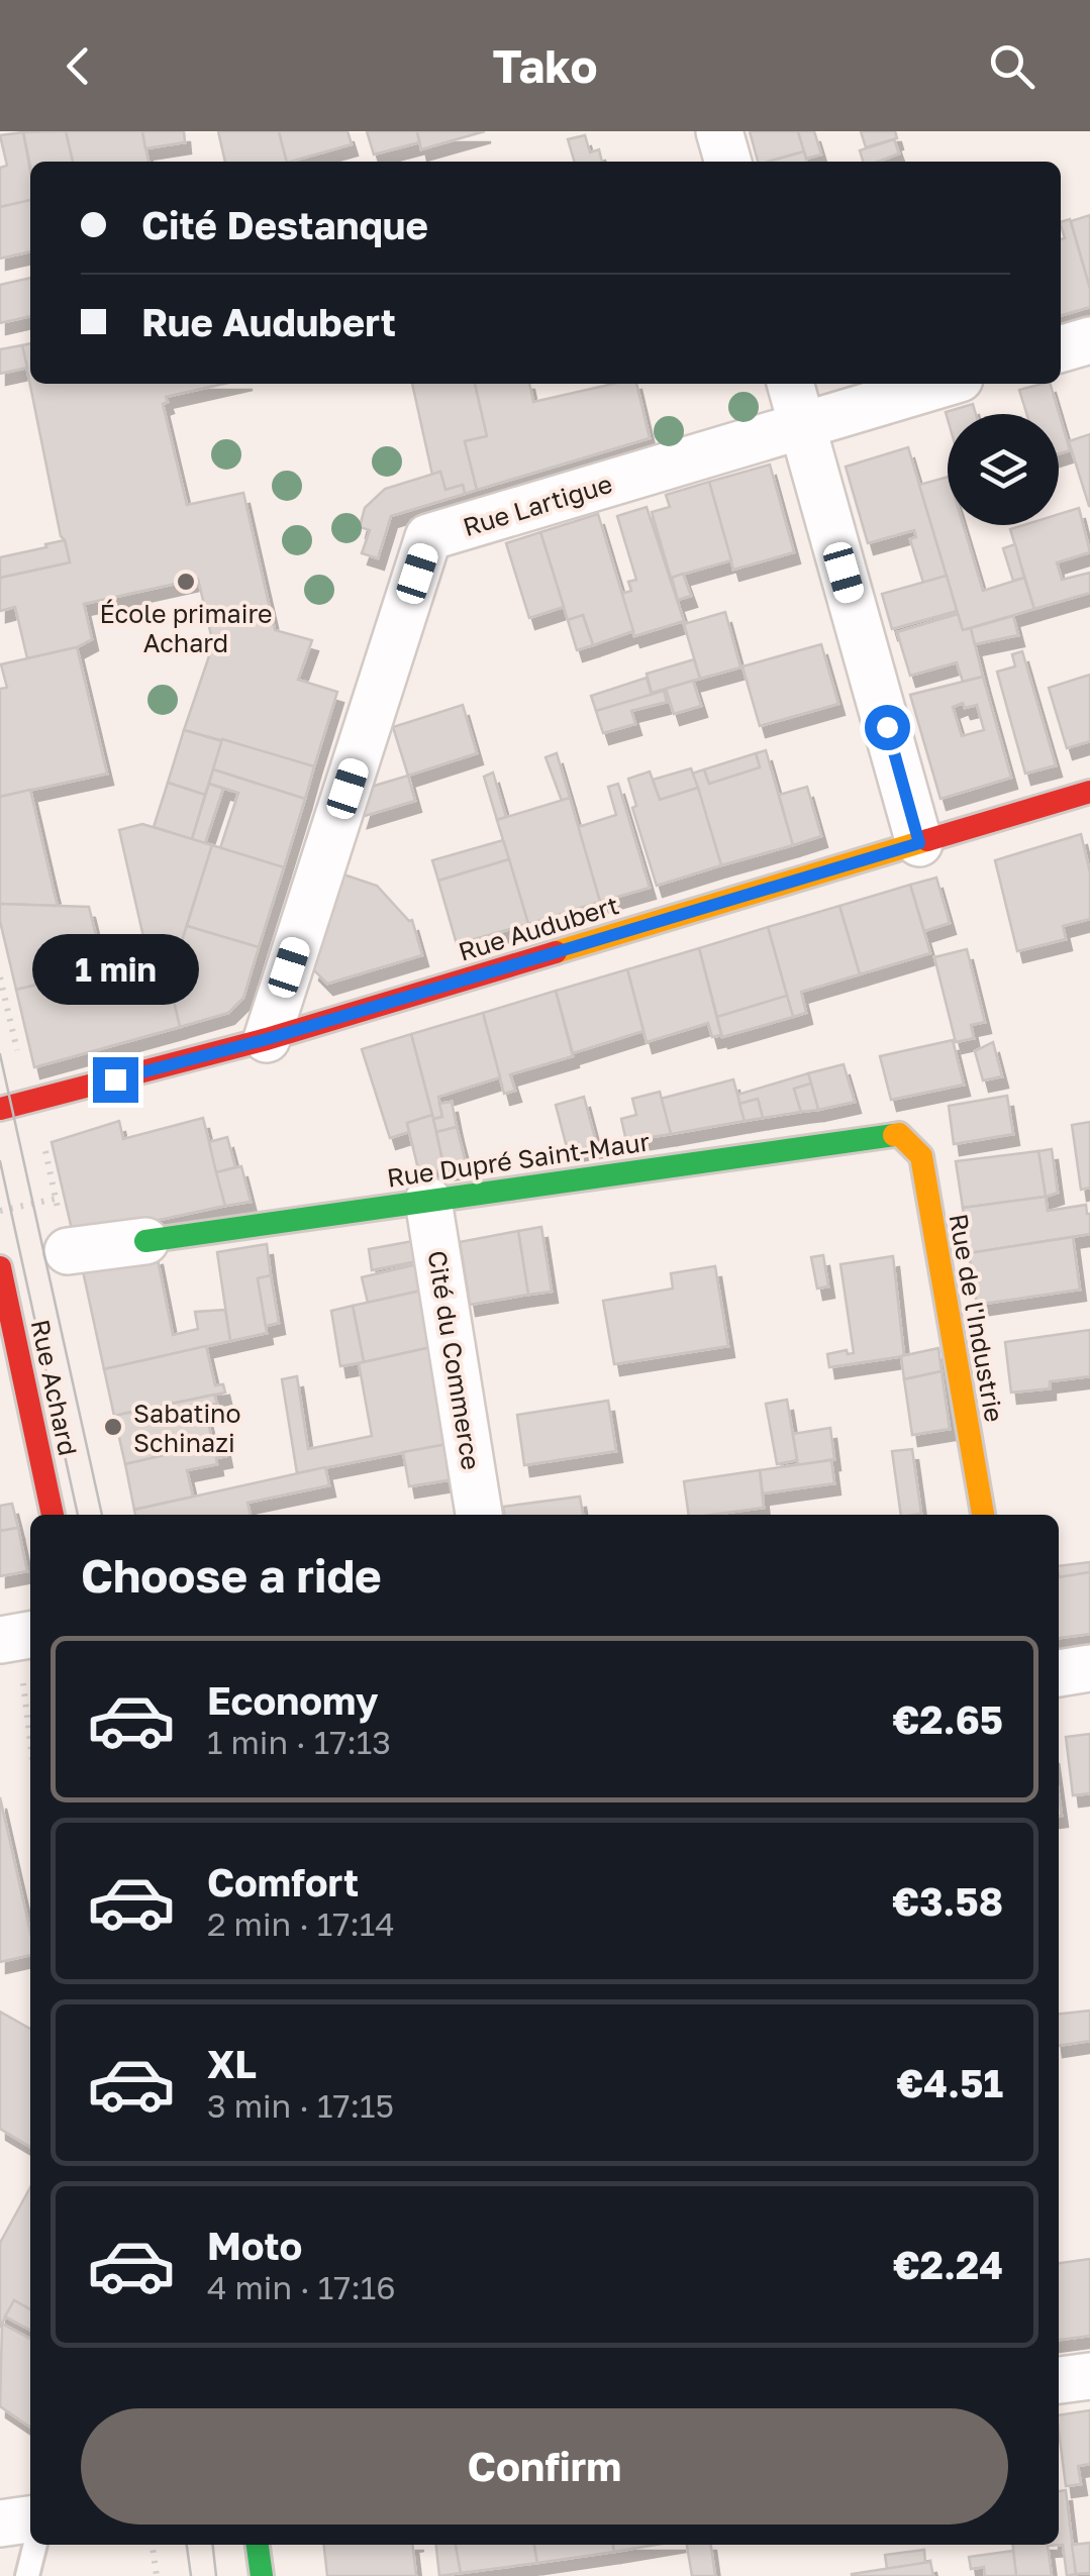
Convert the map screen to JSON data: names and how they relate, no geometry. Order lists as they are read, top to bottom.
{
  "streets": {
    "street": [
      "Rue Lartigue",
      "Rue Audubert",
      "Rue Dupré Saint-Maur",
      "Rue de l'Industrie",
      "Cité du Commerce",
      "Rue Achard"
    ]
  },
  "crossings": [
    ["Rue Lartigue", "Rue Audubert"],
    ["Rue Dupré Saint-Maur", "Rue de l'Industrie"],
    ["Rue Dupré Saint-Maur", "Cité du Commerce"]
  ],
  "places": ["École primaire Achard", "Sabatino Schinazi"],
  "page": {
    "header": "Tako",
    "banner": ["Cité Destanque", "Rue Audubert"],
    "bubble": "1 min",
    "heading": "Choose a ride",
    "list": [
      {
        "name": "Economy",
        "note": "1 min · 17:13",
        "value": "€2.65"
      },
      {
        "name": "Comfort",
        "note": "2 min · 17:14",
        "value": "€3.58"
      },
      {
        "name": "XL",
        "note": "3 min · 17:15",
        "value": "€4.51"
      },
      {
        "name": "Moto",
        "note": "4 min · 17:16",
        "value": "€2.24"
      }
    ],
    "buttons": "Confirm"
  }
}
